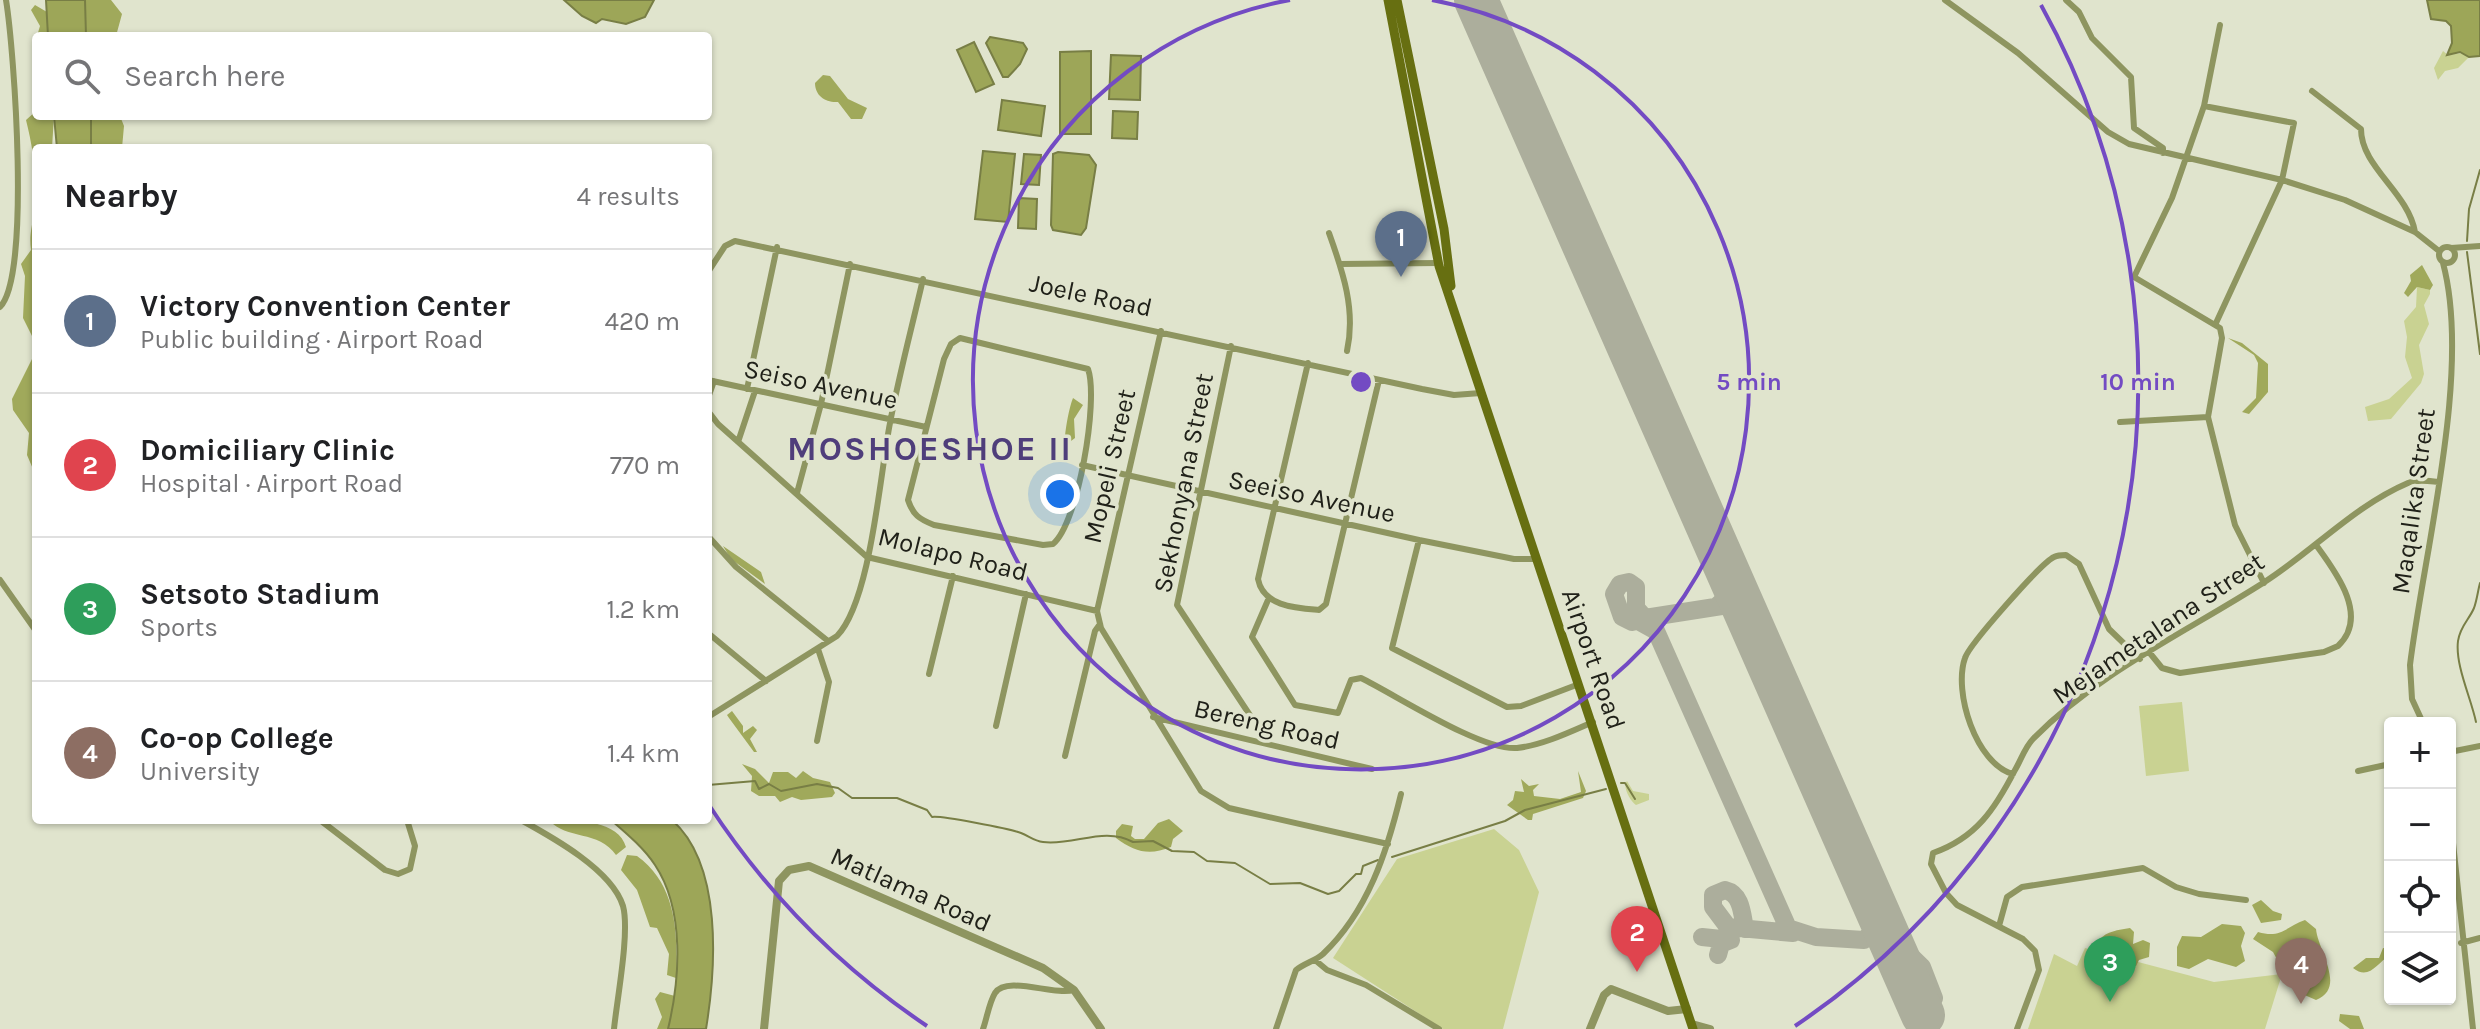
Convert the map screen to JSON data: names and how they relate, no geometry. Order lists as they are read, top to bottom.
{
  "streets": {
    "main road": ["Airport Road"],
    "street": [
      "Joele Road",
      "Seiso Avenue",
      "Mopeli Street",
      "Sekhonyana Street",
      "Seeiso Avenue",
      "Maqalika Street",
      "Molapo Road",
      "Mejametalana Street",
      "Bereng Road",
      "Matlama Road"
    ]
  },
  "crossings": [
    ["Joele Road", "Mopeli Street"],
    ["Joele Road", "Sekhonyana Street"],
    ["Joele Road", "Airport Road"],
    ["Seiso Avenue", "Seeiso Avenue"],
    ["Mopeli Street", "Seeiso Avenue"],
    ["Mopeli Street", "Molapo Road"],
    ["Sekhonyana Street", "Seeiso Avenue"],
    ["Sekhonyana Street", "Bereng Road"],
    ["Seeiso Avenue", "Airport Road"],
    ["Maqalika Street", "Mejametalana Street"]
  ],
  "districts": ["MOSHOESHOE II"],
  "page": {
    "search": "Search here",
    "heading": ["Nearby", "4 results"],
    "pins": [
      "1",
      "2",
      "3",
      "4"
    ],
    "list": [
      {
        "mark": "1",
        "name": "Victory Convention Center",
        "note": "Public building · Airport Road",
        "value": "420 m"
      },
      {
        "mark": "2",
        "name": "Domiciliary Clinic",
        "note": "Hospital · Airport Road",
        "value": "770 m"
      },
      {
        "mark": "3",
        "name": "Setsoto Stadium",
        "note": "Sports",
        "value": "1.2 km"
      },
      {
        "mark": "4",
        "name": "Co-op College",
        "note": "University",
        "value": "1.4 km"
      }
    ],
    "map_buttons": ["+", "−"]
  },
  "rings": ["5 min", "10 min"]
}
